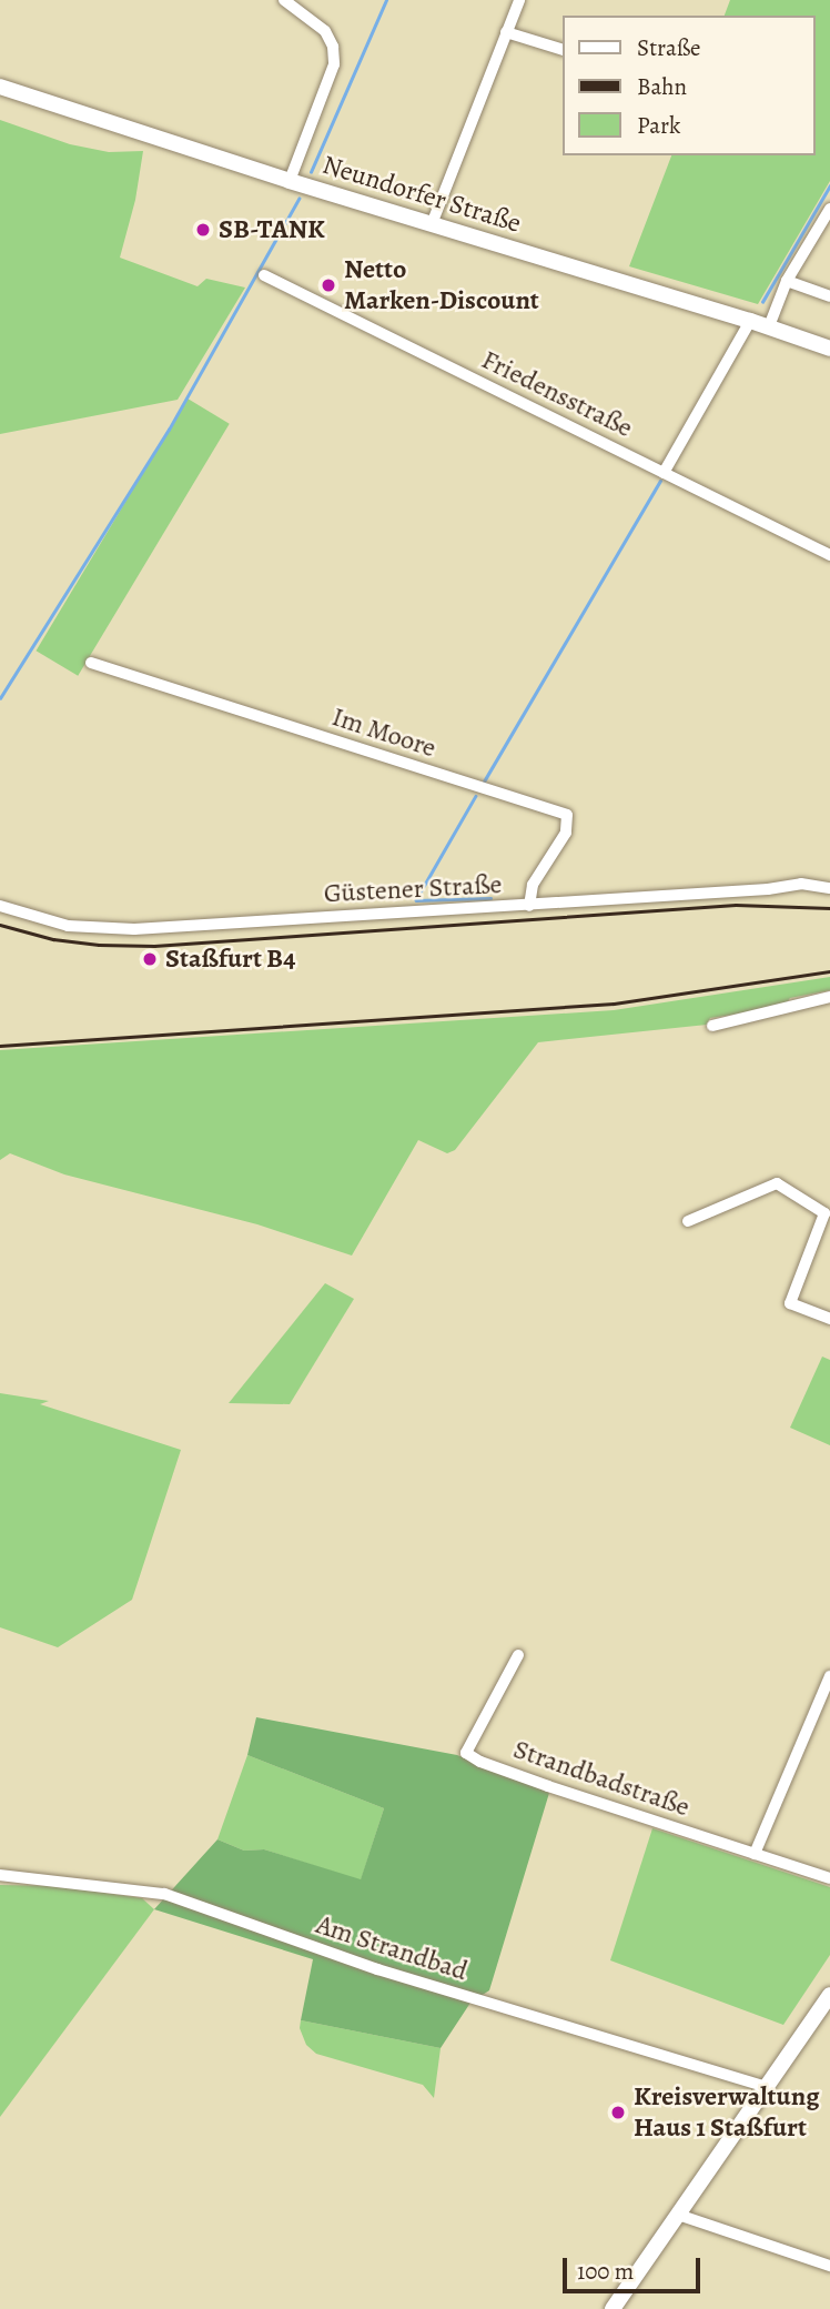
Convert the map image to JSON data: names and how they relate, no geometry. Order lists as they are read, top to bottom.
{
  "streets": {
    "main road": ["Neundorfer Straße"],
    "street": [
      "Friedensstraße",
      "Im Moore",
      "Güstener Straße",
      "Strandbadstraße",
      "Am Strandbad"
    ]
  },
  "crossings": [
    ["Im Moore", "Güstener Straße"]
  ],
  "places": [
    "SB-TANK",
    "Netto Marken-Discount",
    "Staßfurt B4",
    "Kreisverwaltung Haus 1 Staßfurt"
  ],
  "legend": ["Straße", "Bahn", "Park"],
  "scale_bar": "100 m"
}
